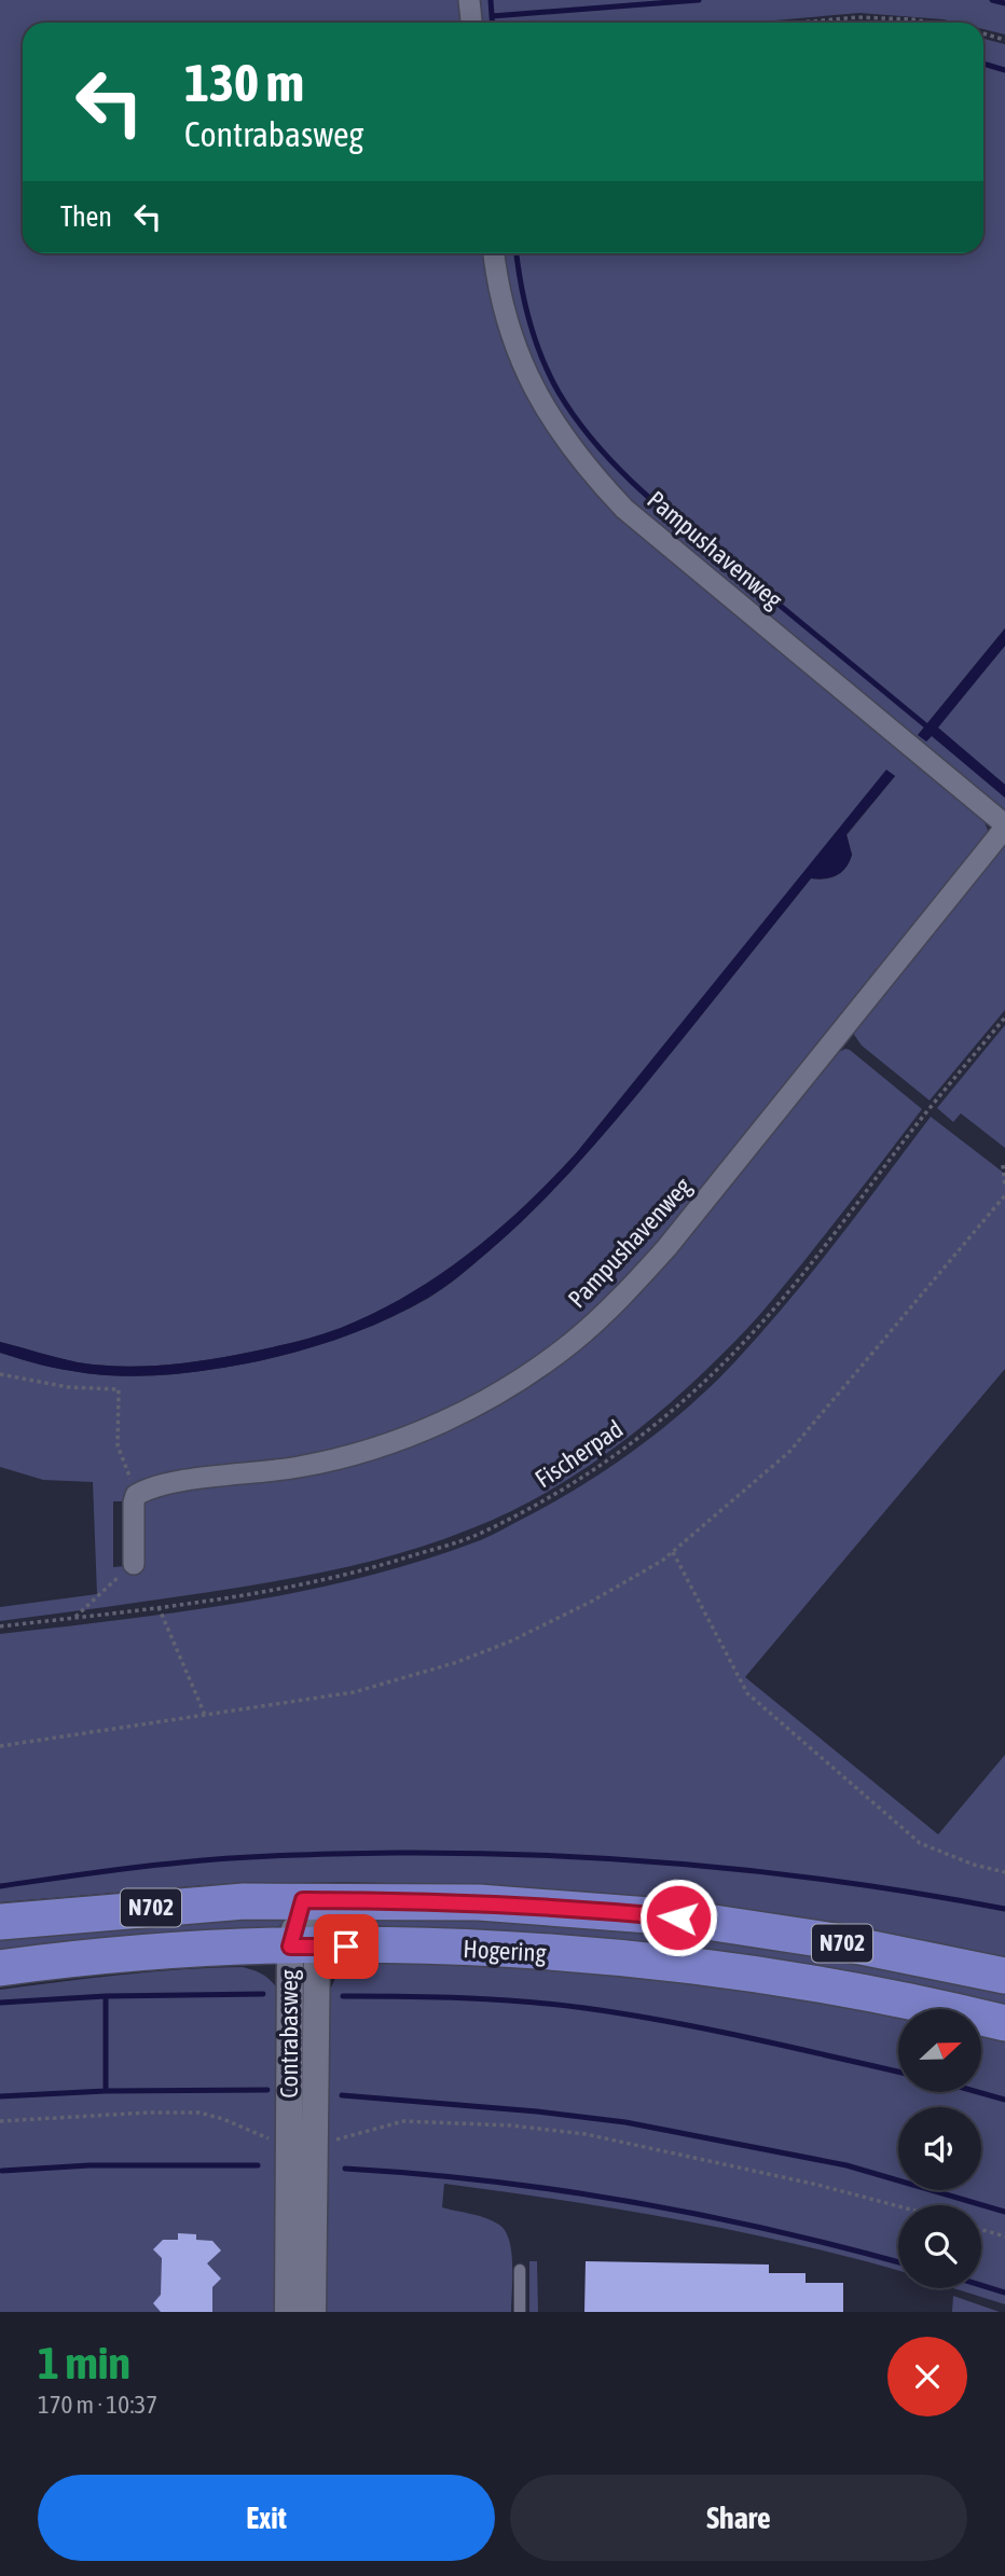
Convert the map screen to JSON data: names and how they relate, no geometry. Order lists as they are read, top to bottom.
{
  "streets": {
    "highway": ["N702", "Hogering"],
    "street": ["Pampushavenweg", "Contrabasweg"],
    "path": ["Fischerpad"]
  },
  "crossings": [
    ["Hogering", "Contrabasweg"]
  ],
  "north": "right",
  "page": {
    "turn": ["130 m", "Contrabasweg"],
    "then": "Then",
    "heading": ["1 min", "170 m · 10:37"],
    "buttons": ["Exit", "Share"]
  }
}
